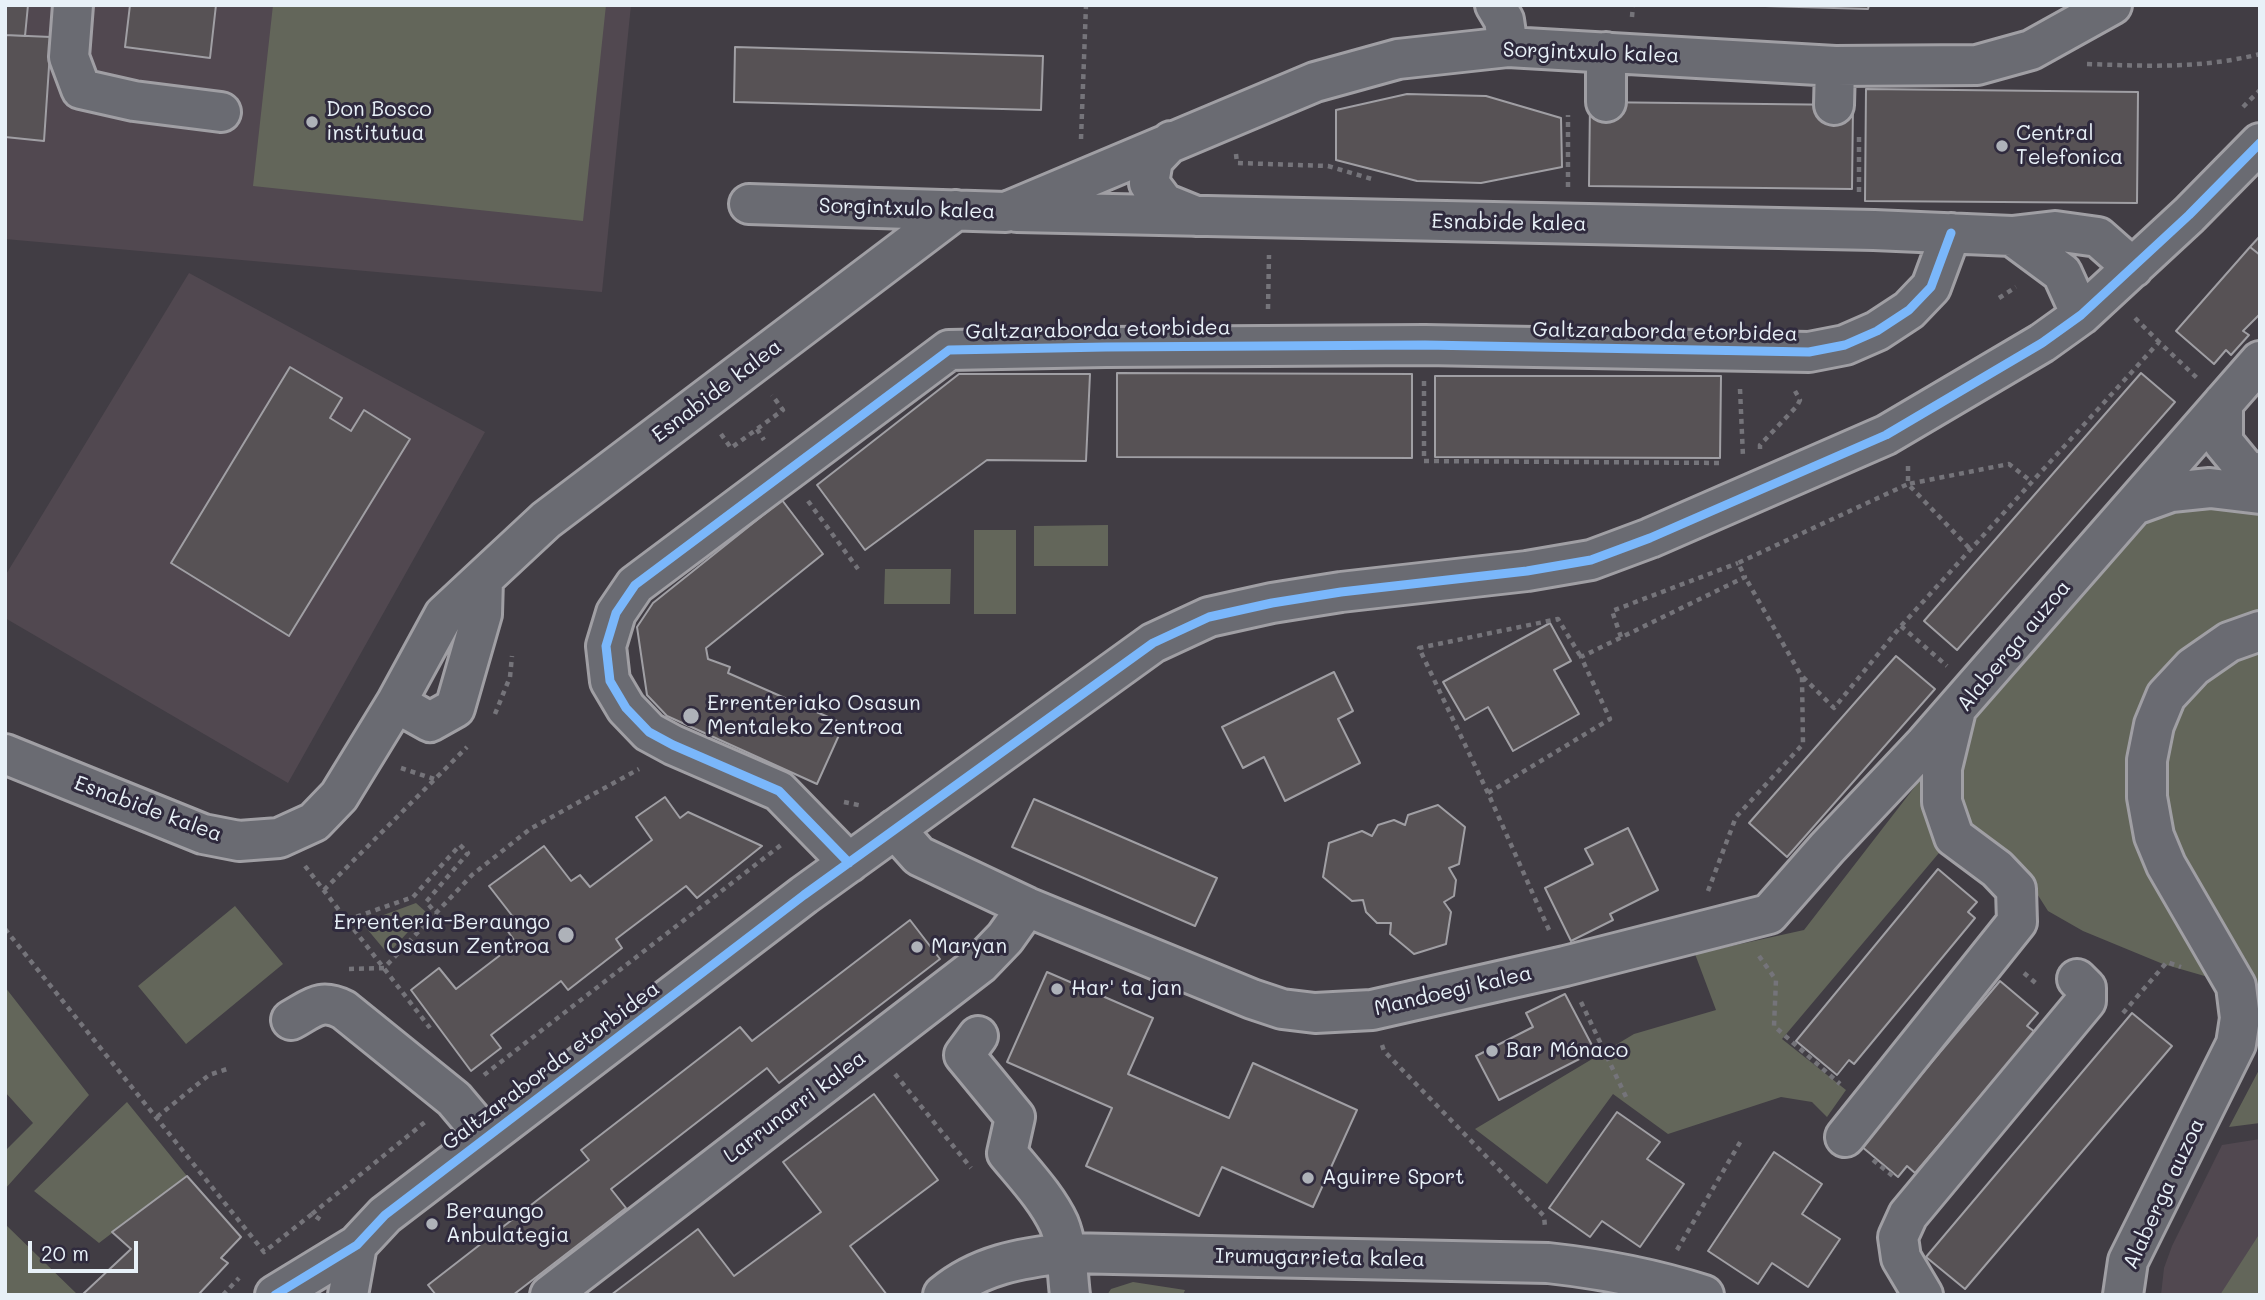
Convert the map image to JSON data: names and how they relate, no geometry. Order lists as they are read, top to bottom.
{
  "streets": {
    "street": [
      "Sorgintxulo kalea",
      "Esnabide kalea",
      "Galtzaraborda etorbidea",
      "Alaberga auzoa",
      "Mandoegi kalea",
      "Larrunarri kalea",
      "Irumugarrieta kalea"
    ]
  },
  "crossings": [
    ["Sorgintxulo kalea", "Esnabide kalea"],
    ["Esnabide kalea", "Galtzaraborda etorbidea"],
    ["Galtzaraborda etorbidea", "Mandoegi kalea"],
    ["Alaberga auzoa", "Mandoegi kalea"],
    ["Mandoegi kalea", "Larrunarri kalea"]
  ],
  "places": [
    "Don Bosco institutua",
    "Central Telefonica",
    "Errenteriako Osasun Mentaleko Zentroa",
    "Errenteria-Beraungo Osasun Zentroa",
    "Maryan",
    "Har' ta jan",
    "Bar Mónaco",
    "Aguirre Sport",
    "Beraungo Anbulategia"
  ],
  "scale_bar": "20 m"
}
